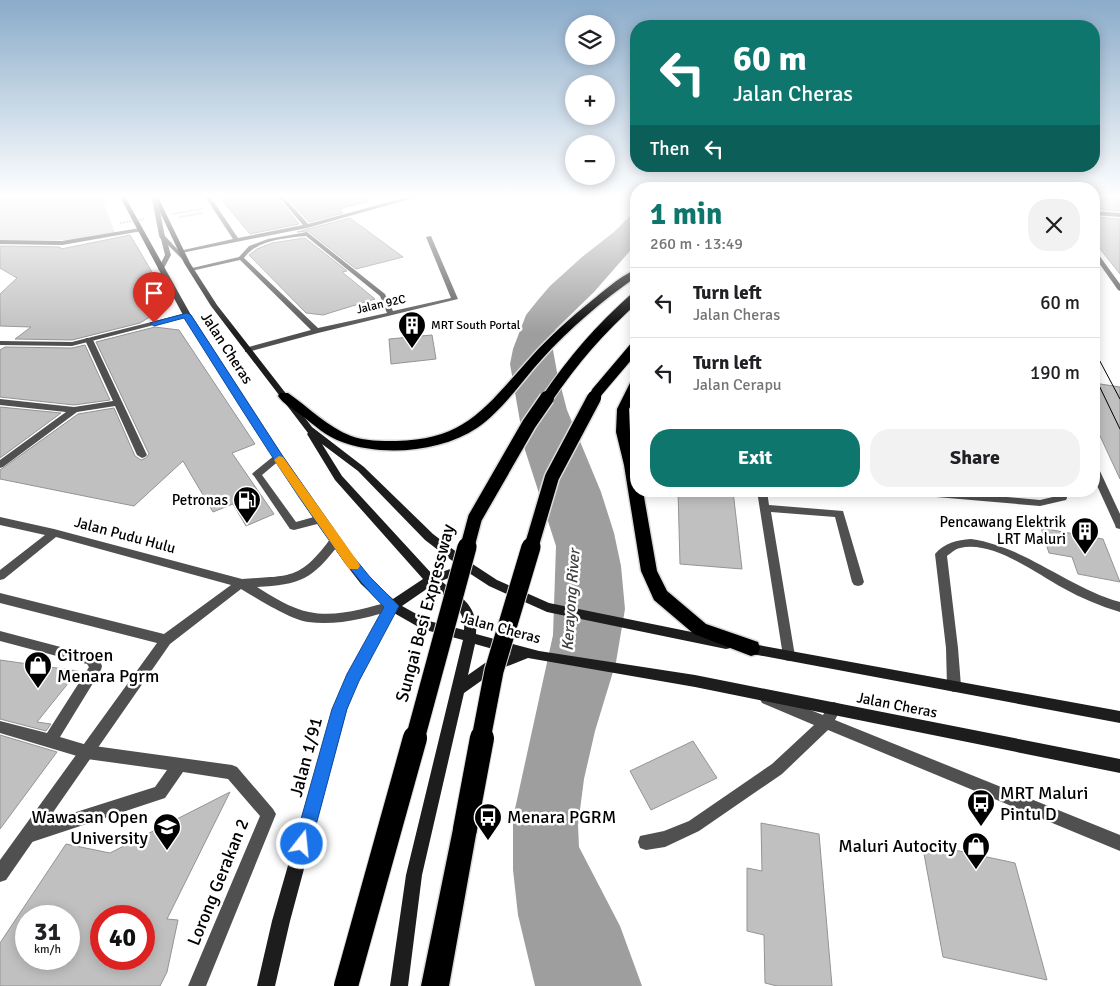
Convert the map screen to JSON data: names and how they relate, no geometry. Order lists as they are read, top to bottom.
{
  "streets": {
    "highway": ["Sungai Besi Expressway"],
    "main road": ["Jalan Cheras", "Jalan 1/91"],
    "street": ["Jalan 92C", "Jalan Pudu Hulu", "Lorong Gerakan 2"]
  },
  "crossings": [
    ["Jalan 92C", "Jalan Cheras"],
    ["Jalan Cheras", "Jalan Pudu Hulu"],
    ["Jalan Cheras", "Jalan 1/91"],
    ["Jalan Pudu Hulu", "Jalan 1/91"]
  ],
  "water": ["Kerayong River"],
  "places": {
    "building": ["MRT South Portal", "Pencawang Elektrik LRT Maluri"],
    "fuel station": ["Petronas"],
    "shop": ["Citroen Menara Pgrm", "Maluri Autocity"],
    "bus stop": ["MRT Maluri Pintu D", "Menara PGRM"],
    "school or university": ["Wawasan Open University"]
  },
  "page": {
    "map_buttons": ["+", "−"],
    "turn": ["60 m", "Jalan Cheras"],
    "then": "Then",
    "heading": ["1 min", "260 m · 13:49"],
    "list": [
      {
        "name": "Turn left",
        "note": "Jalan Cheras",
        "value": "60 m"
      },
      {
        "name": "Turn left",
        "note": "Jalan Cerapu",
        "value": "190 m"
      }
    ],
    "buttons": ["Exit", "Share"],
    "speed": "31 km/h",
    "limit": "40"
  }
}
